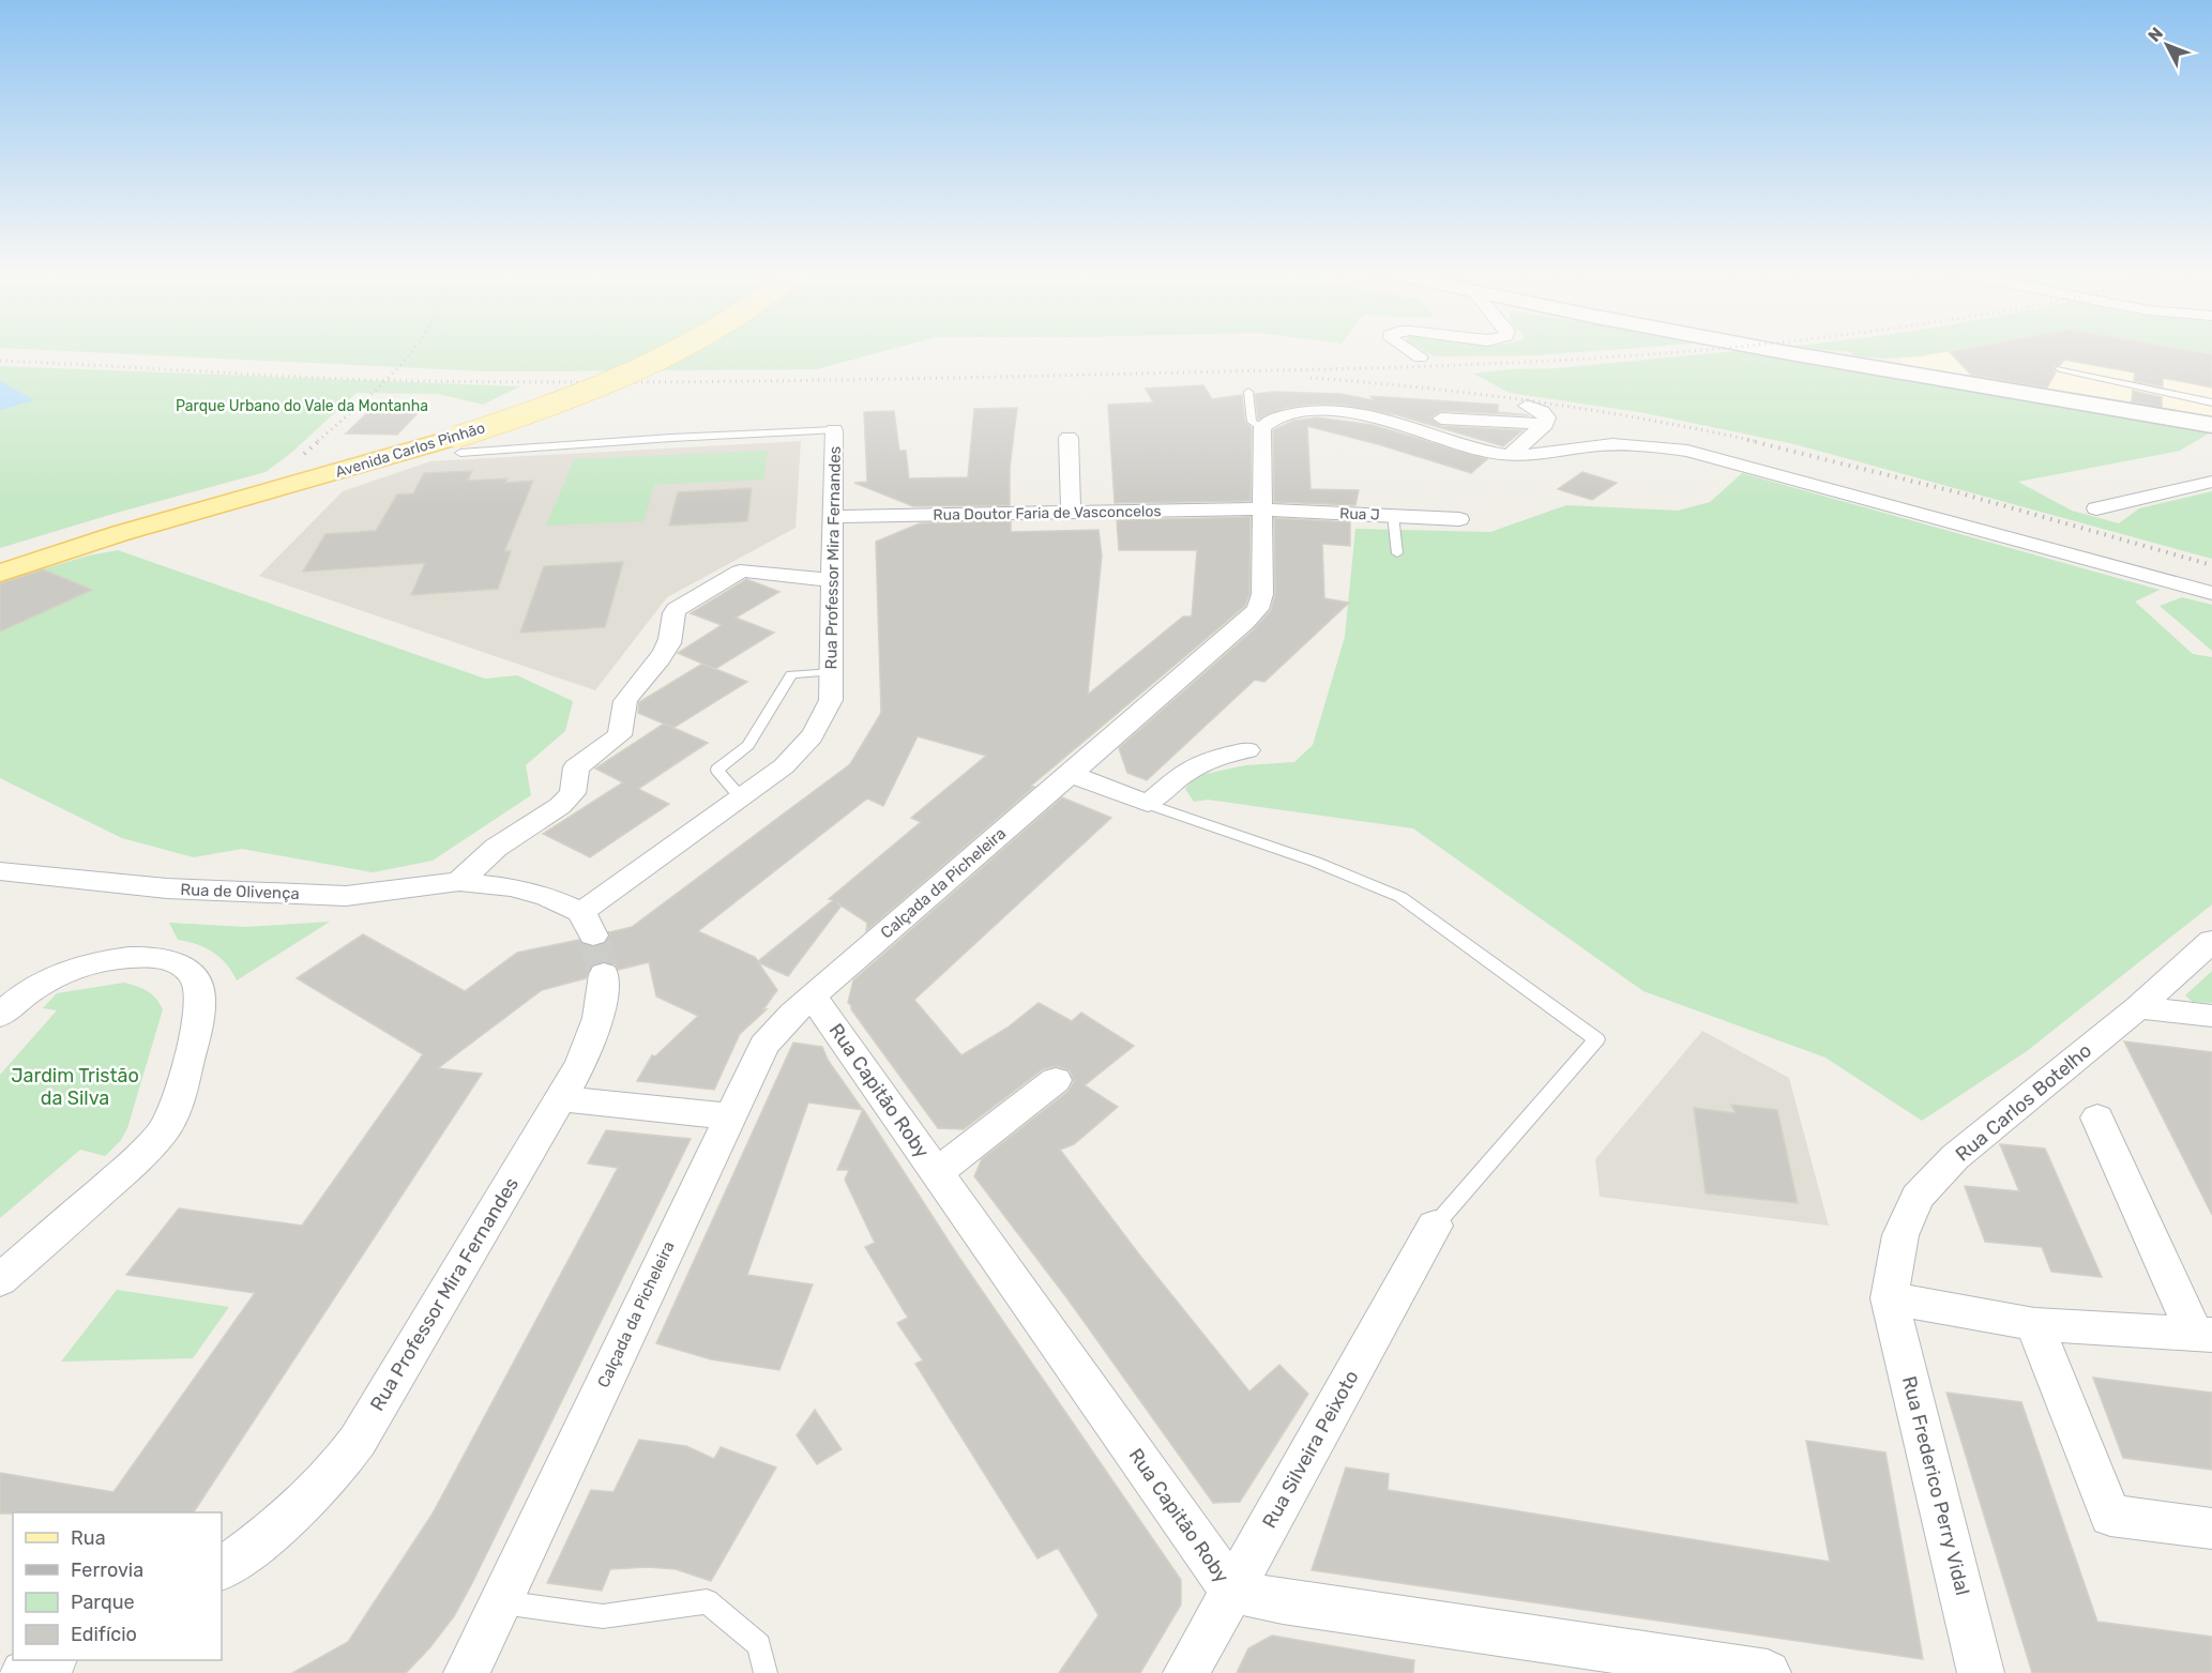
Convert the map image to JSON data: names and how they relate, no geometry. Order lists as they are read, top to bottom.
{
  "streets": {
    "main road": ["Avenida Carlos Pinhão"],
    "street": [
      "Rua Doutor Faria de Vasconcelos",
      "Rua J",
      "Rua Professor Mira Fernandes",
      "Calçada da Picheleira",
      "Rua de Olivença",
      "Rua Capitão Roby",
      "Rua Carlos Botelho",
      "Rua Silveira Peixoto",
      "Rua Frederico Perry Vidal"
    ]
  },
  "crossings": [
    ["Avenida Carlos Pinhão", "Rua Professor Mira Fernandes"],
    ["Rua Doutor Faria de Vasconcelos", "Rua J"],
    ["Rua Doutor Faria de Vasconcelos", "Rua Professor Mira Fernandes"],
    ["Rua Doutor Faria de Vasconcelos", "Calçada da Picheleira"],
    ["Rua J", "Calçada da Picheleira"],
    ["Rua Professor Mira Fernandes", "Rua de Olivença"],
    ["Calçada da Picheleira", "Rua Capitão Roby"],
    ["Rua Capitão Roby", "Rua Silveira Peixoto"],
    ["Rua Carlos Botelho", "Rua Frederico Perry Vidal"]
  ],
  "parks": ["Parque Urbano do Vale da Montanha", "Jardim Tristão da Silva"],
  "legend": [
    "Rua",
    "Ferrovia",
    "Parque",
    "Edifício"
  ],
  "north": "top left"
}
